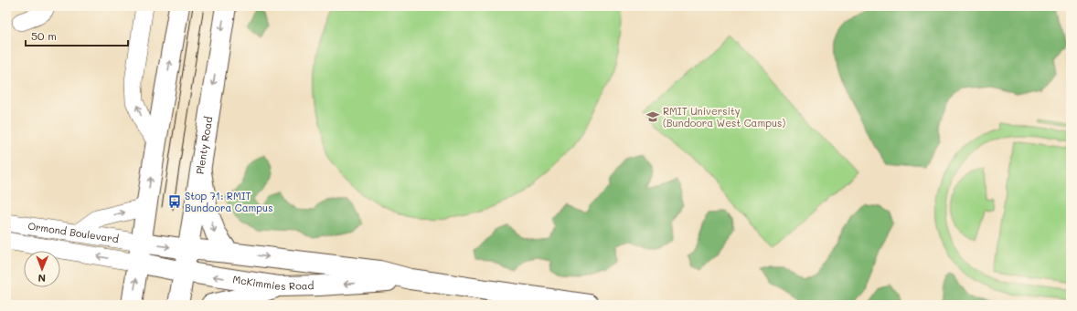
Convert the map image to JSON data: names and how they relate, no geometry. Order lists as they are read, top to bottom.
{
  "streets": {
    "main road": ["Plenty Road", "McKimmies Road"],
    "street": ["Ormond Boulevard"]
  },
  "crossings": [
    ["Plenty Road", "McKimmies Road"],
    ["Ormond Boulevard", "McKimmies Road"]
  ],
  "places": {
    "school or university": ["RMIT University (Bundoora West Campus)"],
    "bus stop": ["Stop 71: RMIT Bundoora Campus"]
  },
  "scale_bar": "50 m",
  "north": "bottom"
}
